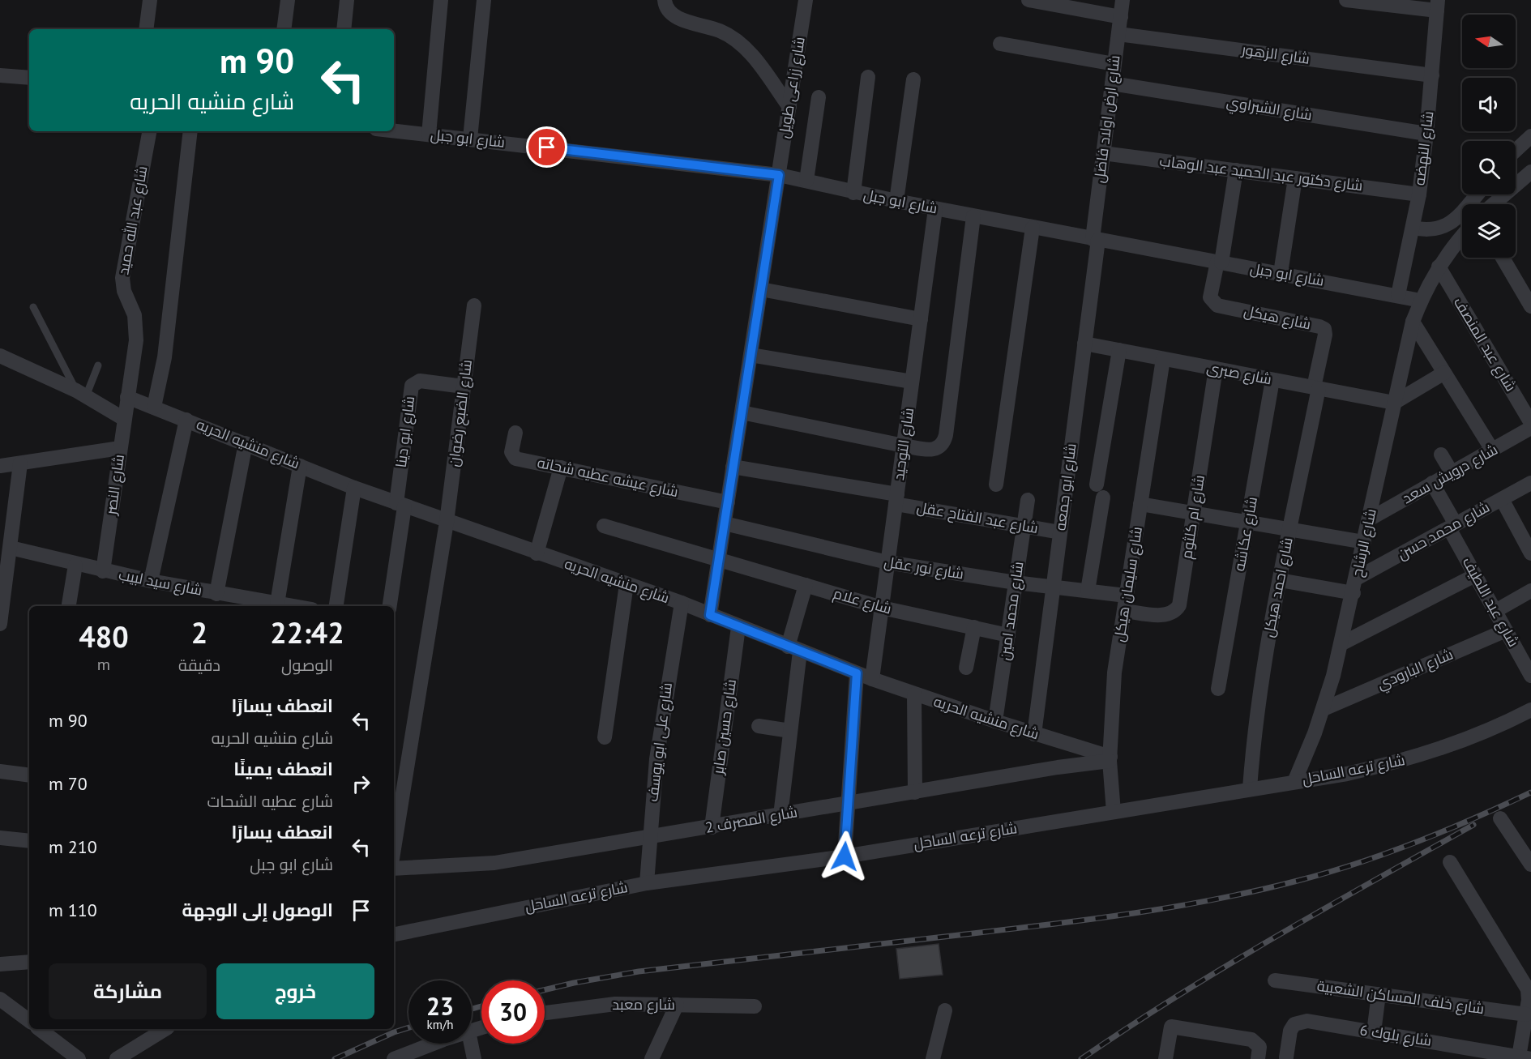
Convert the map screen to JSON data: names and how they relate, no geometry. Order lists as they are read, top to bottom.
{
  "streets": {
    "street": [
      "شارع الزهور",
      "شارع زراعى طويل",
      "شارع الشبراوي",
      "شارع ارض اولاد فاضل",
      "شارع ابو جبل",
      "شارع النهضه",
      "شارع دكتور عبد الحميد عبد الوهاب",
      "شارع عبد الله حميد",
      "شارع هيكل",
      "شارع عبد المنصف",
      "شارع صبرى",
      "شارع الضبع رضوان",
      "شارع ابو دينا",
      "شارع منشيه الحريه",
      "شارع التوحيد",
      "شارع درويش سعد",
      "شارع عيشه عطيه شحاته",
      "شارع النصر",
      "شارع ابو جمعه",
      "شارع ام كلثوم",
      "شارع عبد الفتاح عقل",
      "شارع محمد حسن",
      "شارع عكاشه",
      "شارع الرشاح",
      "شارع نور عقل",
      "شارع سيد لبيب",
      "شارع سليمان هيكل",
      "شارع احمد هيكل",
      "شارع علام",
      "شارع عبد اللطيف",
      "شارع محمد امين",
      "شارع البارودي",
      "شارع حسين صابر",
      "شارع على ابو يوسف",
      "شارع ترعه الساحل",
      "شارع المصرف 2",
      "شارع خلف المساكن الشعبية",
      "شارع معبد",
      "شارع بلوك 6"
    ]
  },
  "crossings": [
    ["شارع الزهور", "شارع ارض اولاد فاضل"],
    ["شارع الزهور", "شارع النهضه"],
    ["شارع زراعى طويل", "شارع ابو جبل"],
    ["شارع زراعى طويل", "شارع منشيه الحريه"],
    ["شارع زراعى طويل", "شارع عيشه عطيه شحاته"],
    ["شارع زراعى طويل", "شارع عبد الفتاح عقل"],
    ["شارع زراعى طويل", "شارع نور عقل"],
    ["شارع زراعى طويل", "شارع علام"],
    ["شارع الشبراوي", "شارع ارض اولاد فاضل"],
    ["شارع الشبراوي", "شارع النهضه"],
    ["شارع ارض اولاد فاضل", "شارع ابو جبل"],
    ["شارع ارض اولاد فاضل", "شارع دكتور عبد الحميد عبد الوهاب"],
    ["شارع ارض اولاد فاضل", "شارع ابو جمعه"],
    ["شارع ابو جبل", "شارع النهضه"],
    ["شارع ابو جبل", "شارع هيكل"],
    ["شارع ابو جبل", "شارع التوحيد"],
    ["شارع ابو جبل", "شارع ابو جمعه"],
    ["شارع ابو جبل", "شارع الرشاح"],
    ["شارع النهضه", "شارع دكتور عبد الحميد عبد الوهاب"],
    ["شارع عبد الله حميد", "شارع منشيه الحريه"],
    ["شارع عبد الله حميد", "شارع النصر"],
    ["شارع هيكل", "شارع صبرى"],
    ["شارع هيكل", "شارع احمد هيكل"],
    ["شارع عبد المنصف", "شارع الرشاح"],
    ["شارع صبرى", "شارع ابو جمعه"],
    ["شارع صبرى", "شارع ام كلثوم"],
    ["شارع صبرى", "شارع عكاشه"],
    ["شارع صبرى", "شارع الرشاح"],
    ["شارع صبرى", "شارع سليمان هيكل"],
    ["شارع صبرى", "شارع احمد هيكل"],
    ["شارع الضبع رضوان", "شارع ابو دينا"],
    ["شارع الضبع رضوان", "شارع منشيه الحريه"],
    ["شارع ابو دينا", "شارع منشيه الحريه"],
    ["شارع منشيه الحريه", "شارع التوحيد"],
    ["شارع منشيه الحريه", "شارع النصر"],
    ["شارع منشيه الحريه", "شارع ابو جمعه"],
    ["شارع منشيه الحريه", "شارع سليمان هيكل"],
    ["شارع منشيه الحريه", "شارع محمد امين"],
    ["شارع منشيه الحريه", "شارع حسين صابر"],
    ["شارع منشيه الحريه", "شارع على ابو يوسف"],
    ["شارع منشيه الحريه", "شارع المصرف 2"],
    ["شارع التوحيد", "شارع عبد الفتاح عقل"],
    ["شارع التوحيد", "شارع نور عقل"],
    ["شارع التوحيد", "شارع علام"],
    ["شارع درويش سعد", "شارع الرشاح"],
    ["شارع درويش سعد", "شارع عبد اللطيف"],
    ["شارع النصر", "شارع سيد لبيب"],
    ["شارع ابو جمعه", "شارع عبد الفتاح عقل"],
    ["شارع ابو جمعه", "شارع نور عقل"],
    ["شارع ام كلثوم", "شارع سليمان هيكل"],
    ["شارع عبد الفتاح عقل", "شارع محمد امين"],
    ["شارع محمد حسن", "شارع الرشاح"],
    ["شارع محمد حسن", "شارع عبد اللطيف"],
    ["شارع الرشاح", "شارع البارودي"],
    ["شارع الرشاح", "شارع ترعه الساحل"],
    ["شارع نور عقل", "شارع سليمان هيكل"],
    ["شارع نور عقل", "شارع محمد امين"],
    ["شارع سليمان هيكل", "شارع ترعه الساحل"],
    ["شارع سليمان هيكل", "شارع المصرف 2"],
    ["شارع احمد هيكل", "شارع ترعه الساحل"],
    ["شارع علام", "شارع محمد امين"],
    ["شارع عبد اللطيف", "شارع البارودي"],
    ["شارع حسين صابر", "شارع المصرف 2"],
    ["شارع على ابو يوسف", "شارع ترعه الساحل"],
    ["شارع على ابو يوسف", "شارع المصرف 2"]
  ],
  "north": "left",
  "page": {
    "turn": ["90 m", "شارع منشيه الحريه"],
    "eta": [
      "22:42",
      "الوصول",
      "2",
      "دقيقة",
      "480",
      "m"
    ],
    "list": [
      {
        "name": "انعطف يسارًا",
        "note": "شارع منشيه الحريه",
        "value": "90 m"
      },
      {
        "name": "انعطف يمينًا",
        "note": "شارع عطيه الشحات",
        "value": "70 m"
      },
      {
        "name": "انعطف يسارًا",
        "note": "شارع ابو جبل",
        "value": "210 m"
      },
      {
        "name": "الوصول إلى الوجهة",
        "value": "110 m"
      }
    ],
    "buttons": ["خروج", "مشاركة"],
    "speed": "23 km/h",
    "limit": "30"
  }
}
